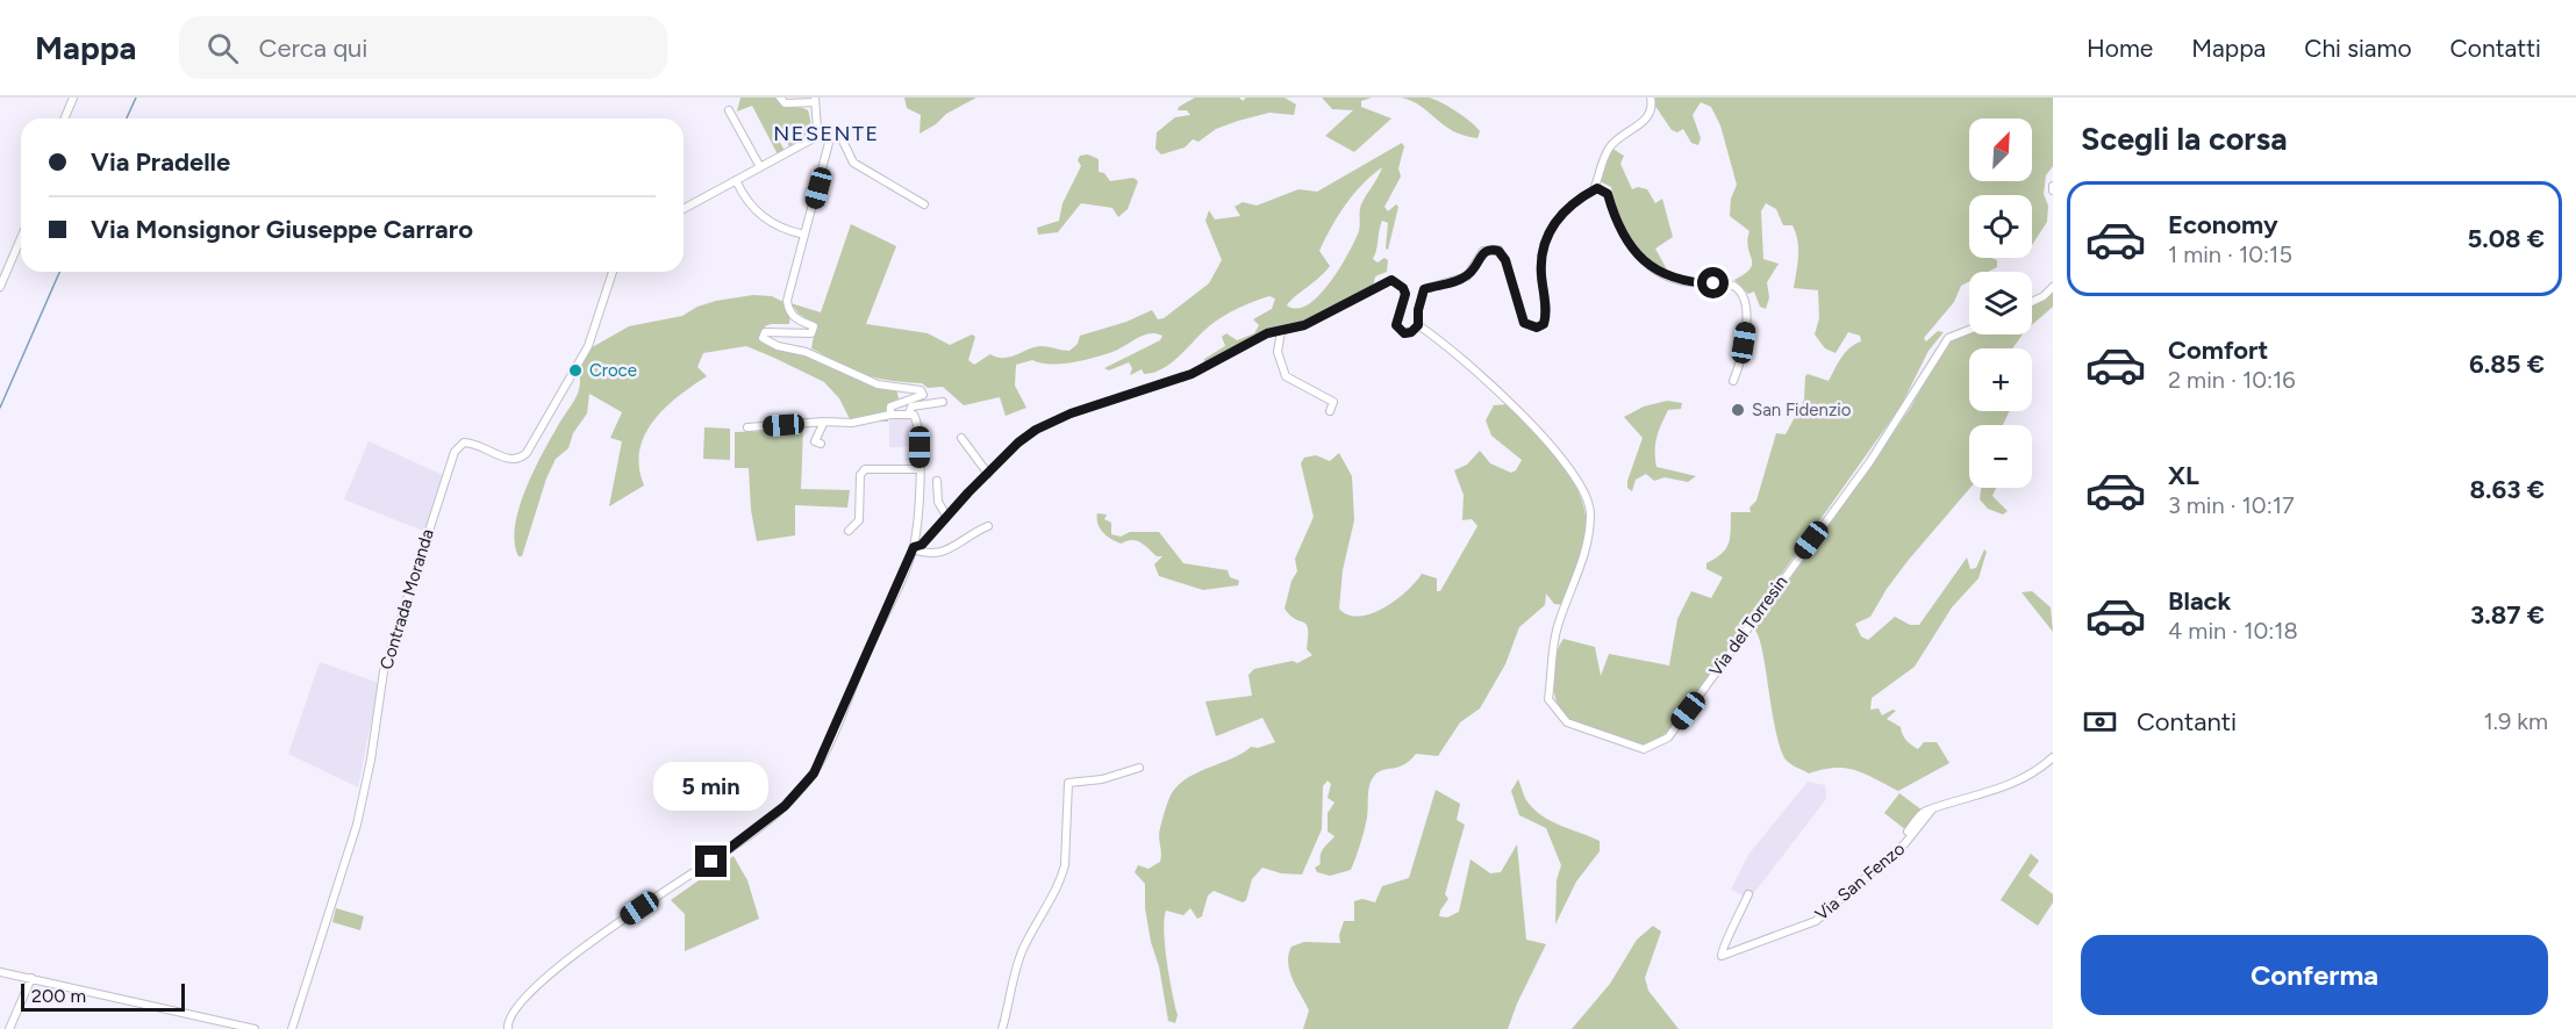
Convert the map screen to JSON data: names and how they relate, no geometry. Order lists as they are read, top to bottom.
{
  "streets": {
    "street": ["Contrada Moranda", "Via del Torresin", "Via San Fenzo"]
  },
  "districts": ["NESENTE"],
  "places": ["Croce", "San Fidenzio"],
  "scale_bar": "200 m",
  "north": "top right",
  "page": {
    "header": "Mappa",
    "search": "Cerca qui",
    "nav": [
      "Home",
      "Mappa",
      "Chi siamo",
      "Contatti"
    ],
    "heading": "Scegli la corsa",
    "map_buttons": ["+", "−"],
    "banner": ["Via Pradelle", "Via Monsignor Giuseppe Carraro"],
    "list": [
      {
        "name": "Economy",
        "note": "1 min · 10:15",
        "value": "5.08 €"
      },
      {
        "name": "Comfort",
        "note": "2 min · 10:16",
        "value": "6.85 €"
      },
      {
        "name": "XL",
        "note": "3 min · 10:17",
        "value": "8.63 €"
      },
      {
        "name": "Black",
        "note": "4 min · 10:18",
        "value": "3.87 €"
      }
    ],
    "pay": ["Contanti", "1.9 km"],
    "bubble": "5 min",
    "buttons": "Conferma",
    "scale": "200 m"
  }
}
